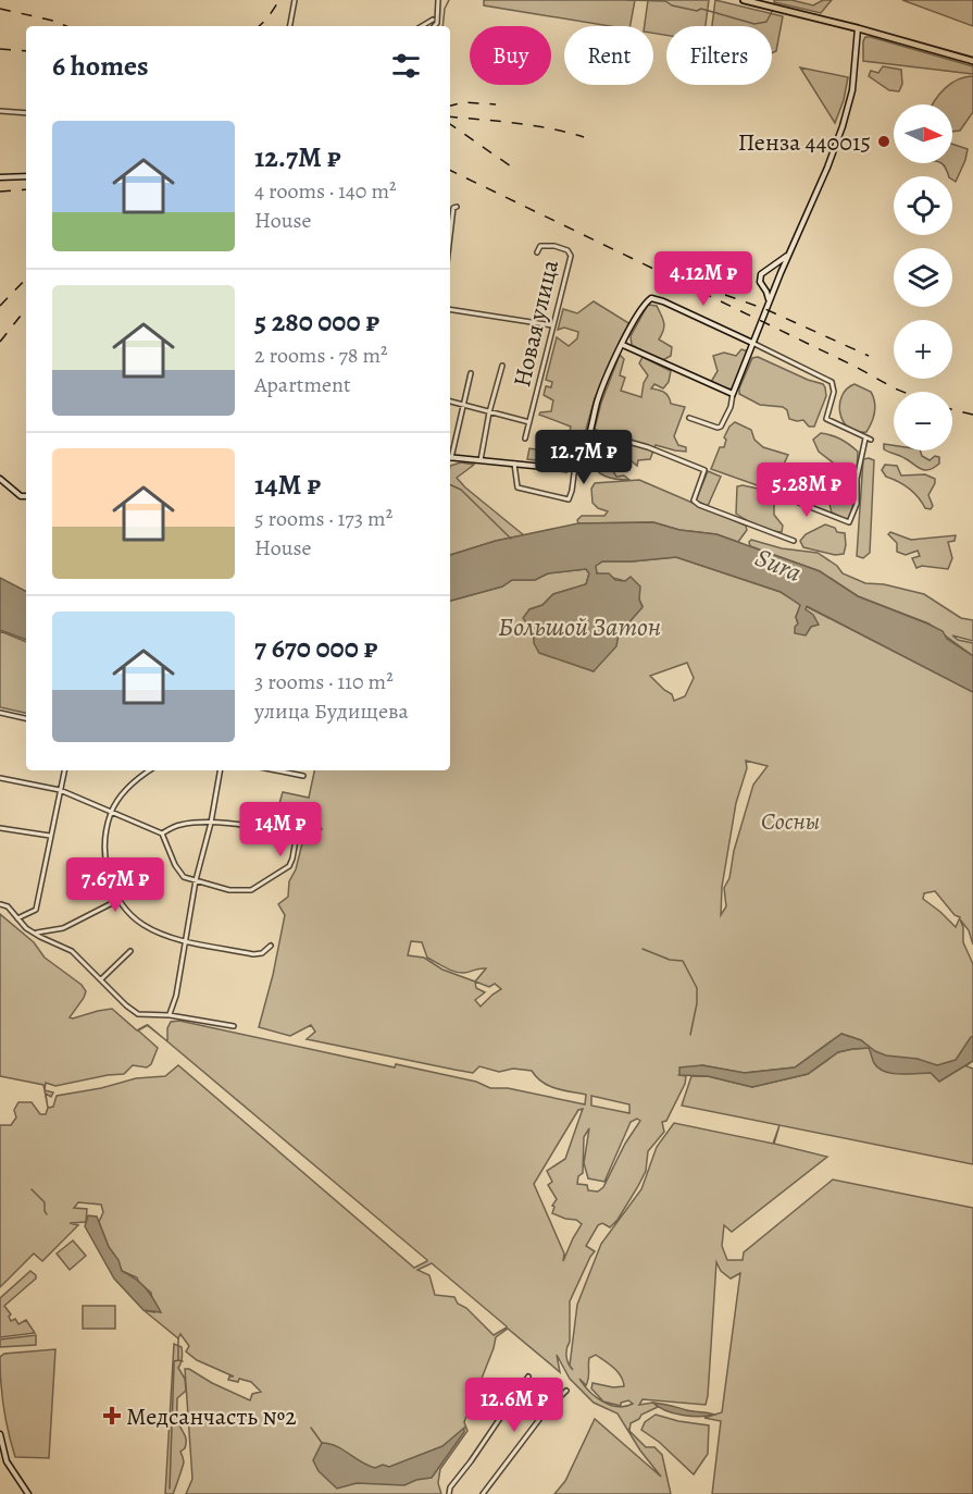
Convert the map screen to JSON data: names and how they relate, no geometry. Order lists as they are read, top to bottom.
{
  "streets": {
    "street": ["Новая улица"]
  },
  "water": ["Sura", "Большой Затон"],
  "parks": ["Сосны"],
  "places": {
    "other": ["Пенза 440015"],
    "health": ["Медсанчасть №2"]
  },
  "north": "right",
  "page": {
    "chip": ["Buy", "Rent", "Filters"],
    "heading": "6 homes",
    "map_buttons": ["+", "−"],
    "list": [
      {
        "name": "12.7M ₽",
        "note": "4 rooms · 140 m² · House"
      },
      {
        "name": "5 280 000 ₽",
        "note": "2 rooms · 78 m² · Apartment"
      },
      {
        "name": "14M ₽",
        "note": "5 rooms · 173 m² · House"
      },
      {
        "name": "7 670 000 ₽",
        "note": "3 rooms · 110 m² · улица Будищева"
      }
    ],
    "price": [
      "4.12M ₽",
      "12.7M ₽",
      "5.28M ₽",
      "14M ₽",
      "7.67M ₽",
      "12.6M ₽"
    ]
  }
}
